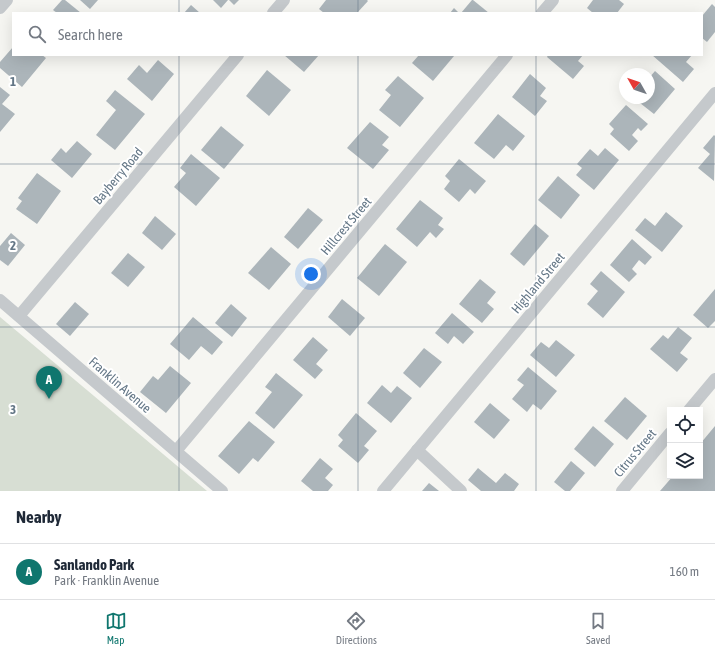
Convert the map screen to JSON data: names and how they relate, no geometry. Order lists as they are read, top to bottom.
{
  "streets": {
    "street": [
      "Bayberry Road",
      "Hillcrest Street",
      "Highland Street",
      "Franklin Avenue",
      "Citrus Street"
    ]
  },
  "crossings": [
    ["Bayberry Road", "Franklin Avenue"],
    ["Hillcrest Street", "Franklin Avenue"]
  ],
  "north": "top left",
  "page": {
    "search": "Search here",
    "pins": "A",
    "heading": "Nearby",
    "list": [
      {
        "mark": "A",
        "name": "Sanlando Park",
        "note": "Park · Franklin Avenue",
        "value": "160 m"
      }
    ],
    "nav": ["Map", "Directions", "Saved"]
  },
  "grid": {
    "rows": ["1", "2", "3"]
  }
}
